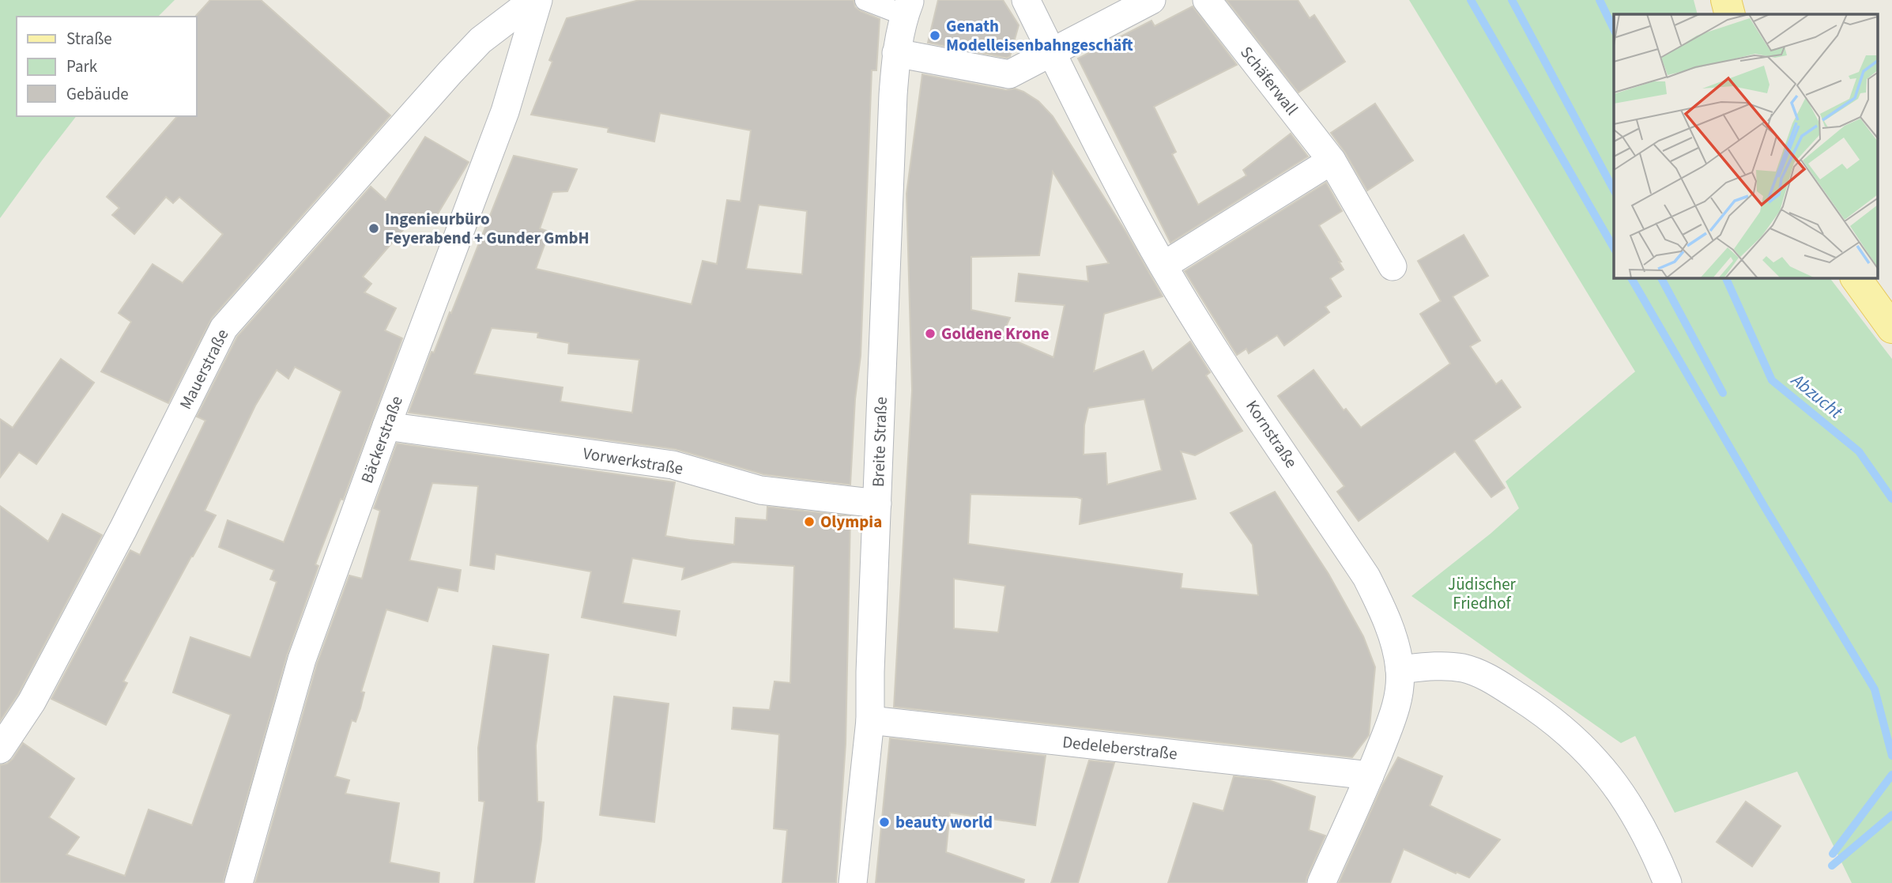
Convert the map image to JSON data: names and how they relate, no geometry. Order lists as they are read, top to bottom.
{
  "streets": {
    "street": [
      "Schäferwall",
      "Mauerstraße",
      "Kornstraße",
      "Bäckerstraße",
      "Breite Straße",
      "Vorwerkstraße",
      "Dedeleberstraße"
    ]
  },
  "crossings": [
    ["Kornstraße", "Dedeleberstraße"],
    ["Bäckerstraße", "Vorwerkstraße"],
    ["Breite Straße", "Vorwerkstraße"],
    ["Breite Straße", "Dedeleberstraße"]
  ],
  "water": ["Abzucht"],
  "parks": ["Jüdischer Friedhof"],
  "places": [
    "Genath Modelleisenbahngeschäft",
    "Ingenieurbüro Feyerabend + Gunder GmbH",
    "Goldene Krone",
    "Olympia",
    "beauty world"
  ],
  "legend": ["Straße", "Park", "Gebäude"]
}
